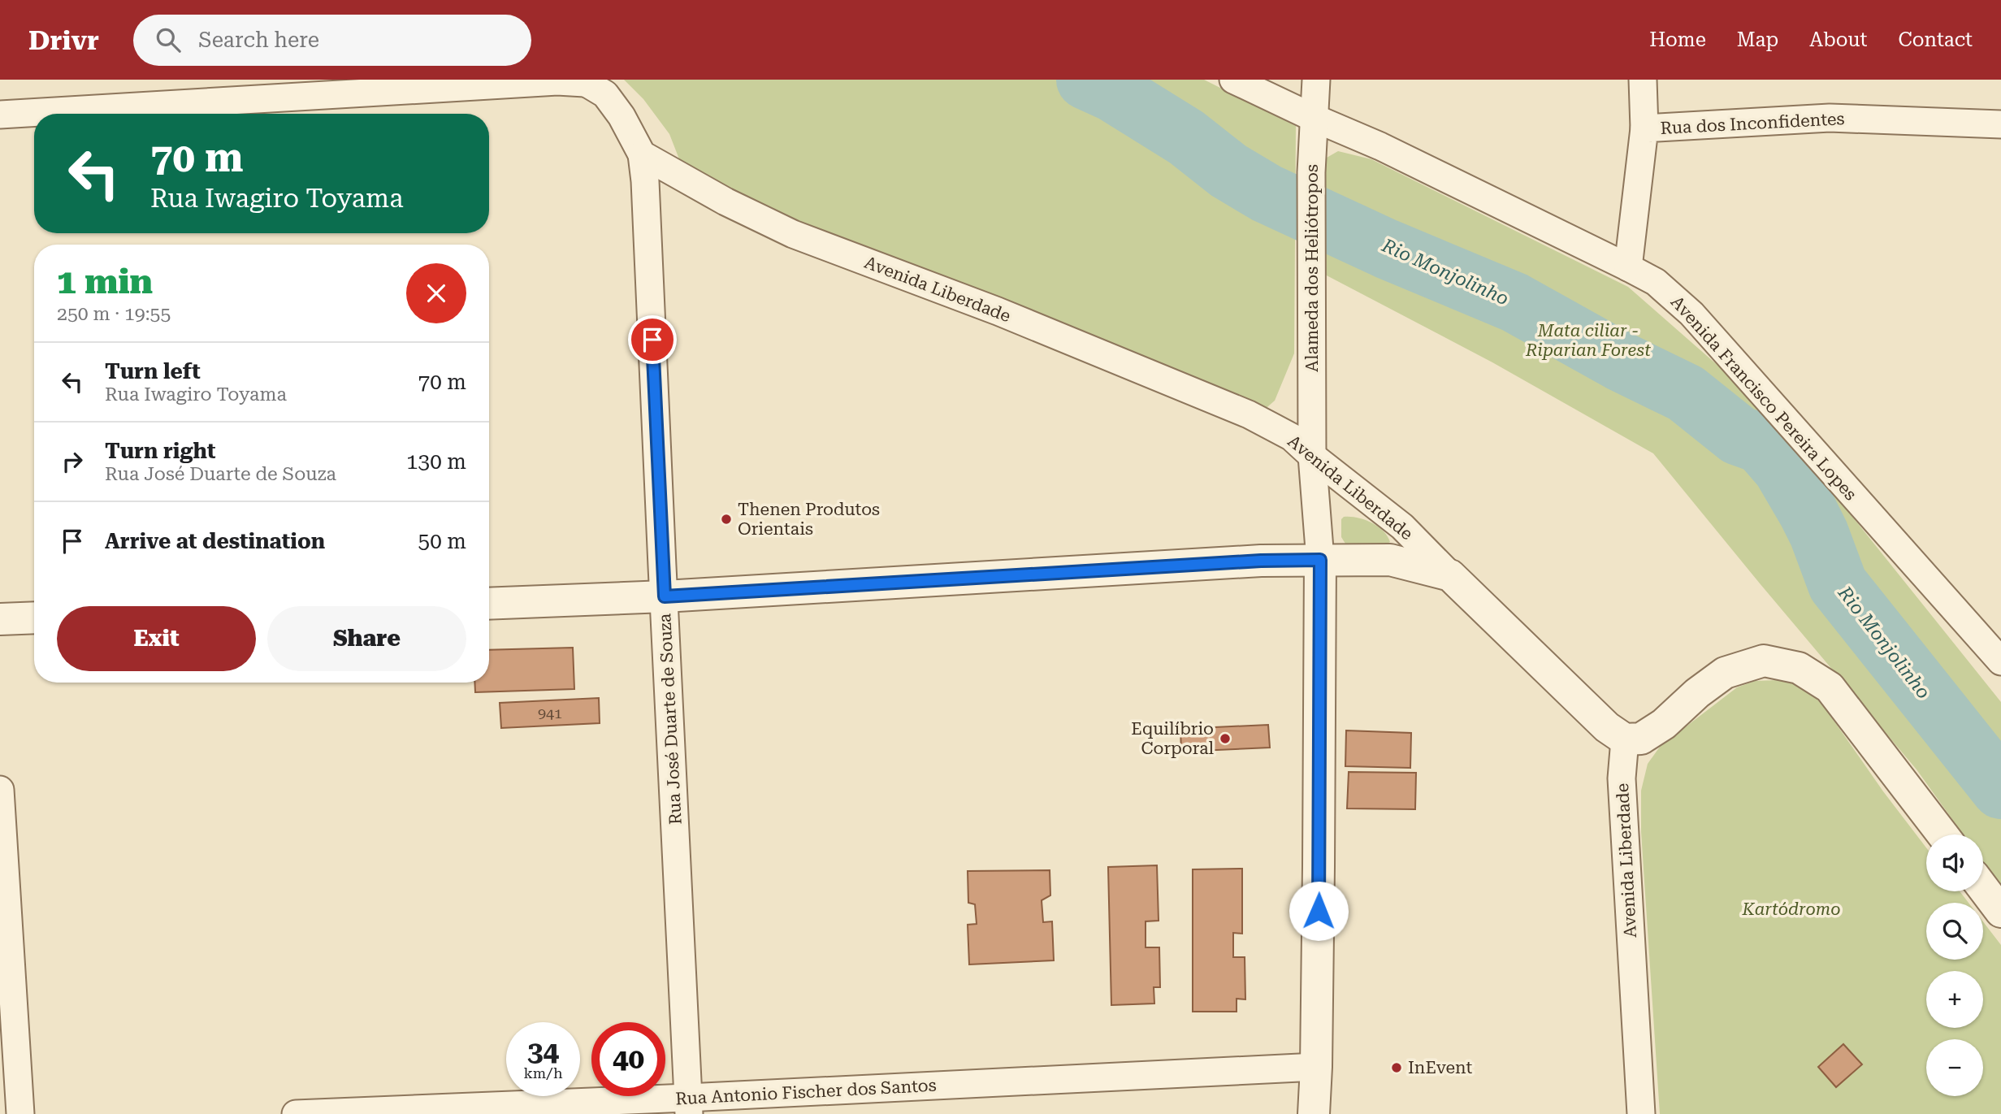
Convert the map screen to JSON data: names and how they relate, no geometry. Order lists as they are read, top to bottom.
{
  "streets": {
    "street": [
      "Rua dos Inconfidentes",
      "Alameda dos Heliótropos",
      "Avenida Liberdade",
      "Avenida Francisco Pereira Lopes",
      "Rua José Duarte de Souza",
      "Rua Antonio Fischer dos Santos"
    ]
  },
  "crossings": [
    ["Rua dos Inconfidentes", "Avenida Francisco Pereira Lopes"],
    ["Alameda dos Heliótropos", "Avenida Liberdade"],
    ["Alameda dos Heliótropos", "Avenida Francisco Pereira Lopes"],
    ["Avenida Liberdade", "Rua José Duarte de Souza"],
    ["Rua José Duarte de Souza", "Rua Antonio Fischer dos Santos"]
  ],
  "water": ["Rio Monjolinho"],
  "parks": ["Mata ciliar - Riparian Forest", "Kartódromo"],
  "places": ["Thenen Produtos Orientais", "Equilíbrio Corporal", "InEvent"],
  "house_numbers": ["941"],
  "page": {
    "header": "Drivr",
    "search": "Search here",
    "nav": [
      "Home",
      "Map",
      "About",
      "Contact"
    ],
    "turn": ["70 m", "Rua Iwagiro Toyama"],
    "heading": ["1 min", "250 m · 19:55"],
    "list": [
      {
        "name": "Turn left",
        "note": "Rua Iwagiro Toyama",
        "value": "70 m"
      },
      {
        "name": "Turn right",
        "note": "Rua José Duarte de Souza",
        "value": "130 m"
      },
      {
        "name": "Arrive at destination",
        "value": "50 m"
      }
    ],
    "buttons": ["Exit", "Share"],
    "map_buttons": ["+", "−"],
    "speed": "34 km/h",
    "limit": "40"
  }
}
